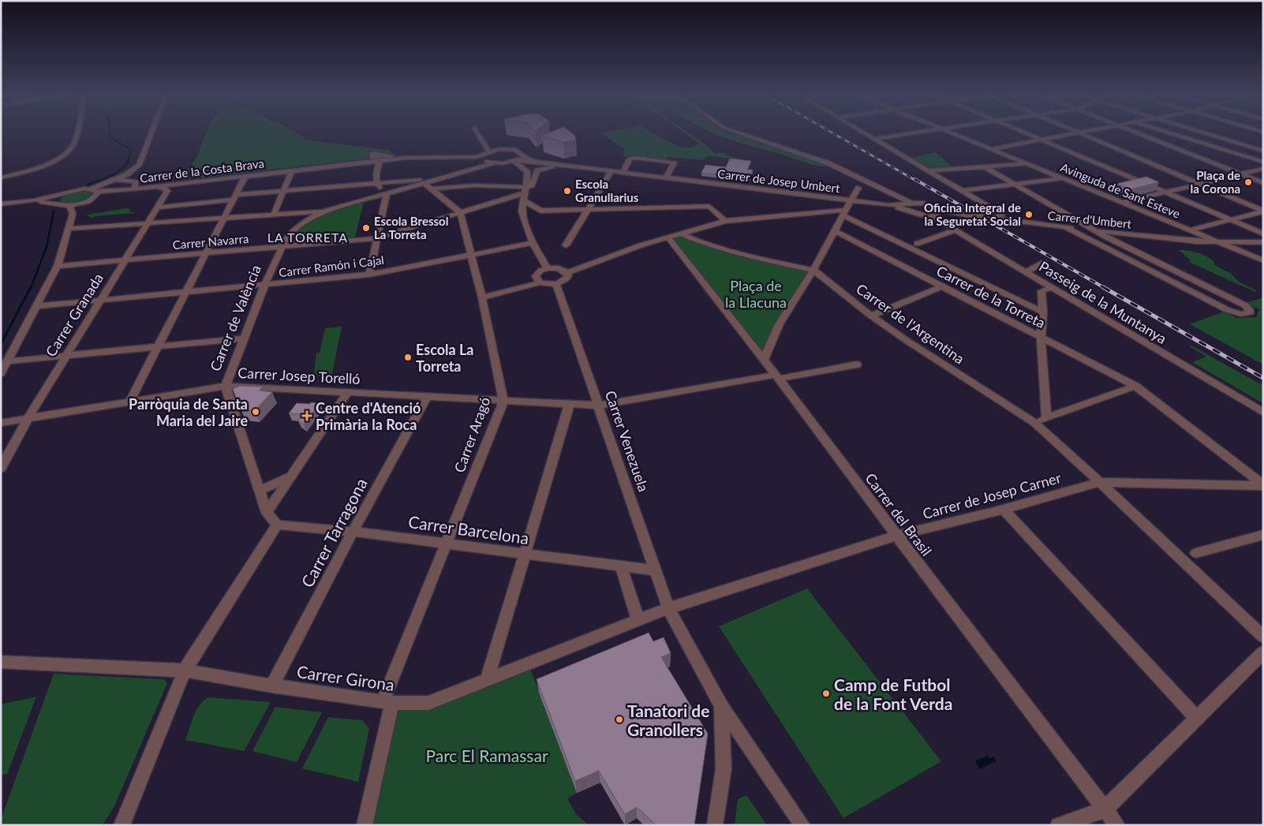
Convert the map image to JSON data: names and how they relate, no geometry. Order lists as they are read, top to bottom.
{
  "streets": {
    "street": [
      "Carrer de la Costa Brava",
      "Carrer de Josep Umbert",
      "Avinguda de Sant Esteve",
      "Carrer d'Umbert",
      "Carrer Navarra",
      "Carrer Ramón i Cajal",
      "Carrer de la Torreta",
      "Passeig de la Muntanya",
      "Carrer Granada",
      "Carrer de València",
      "Carrer de l'Argentina",
      "Carrer Josep Torelló",
      "Carrer Aragó",
      "Carrer Venezuela",
      "Carrer de Josep Carner",
      "Carrer del Brasil",
      "Carrer Barcelona",
      "Carrer Tarragona",
      "Carrer Girona"
    ]
  },
  "crossings": [
    ["Carrer de la Costa Brava", "Carrer Granada"],
    ["Avinguda de Sant Esteve", "Carrer d'Umbert"],
    ["Carrer d'Umbert", "Passeig de la Muntanya"],
    ["Carrer Navarra", "Carrer Granada"],
    ["Carrer Navarra", "Carrer de València"],
    ["Carrer Navarra", "Carrer Aragó"],
    ["Carrer Ramón i Cajal", "Carrer Granada"],
    ["Carrer Ramón i Cajal", "Carrer de València"],
    ["Carrer Ramón i Cajal", "Carrer Aragó"],
    ["Carrer de la Torreta", "Carrer de Josep Carner"],
    ["Carrer Granada", "Carrer Josep Torelló"],
    ["Carrer de València", "Carrer Josep Torelló"],
    ["Carrer de València", "Carrer Barcelona"],
    ["Carrer de l'Argentina", "Carrer de Josep Carner"],
    ["Carrer Josep Torelló", "Carrer Aragó"],
    ["Carrer Josep Torelló", "Carrer Venezuela"],
    ["Carrer Josep Torelló", "Carrer del Brasil"],
    ["Carrer Josep Torelló", "Carrer Tarragona"],
    ["Carrer Aragó", "Carrer Barcelona"],
    ["Carrer Aragó", "Carrer Girona"],
    ["Carrer Venezuela", "Carrer de Josep Carner"],
    ["Carrer Venezuela", "Carrer Barcelona"],
    ["Carrer Venezuela", "Carrer Girona"],
    ["Carrer de Josep Carner", "Carrer del Brasil"],
    ["Carrer de Josep Carner", "Carrer Girona"],
    ["Carrer Barcelona", "Carrer Tarragona"],
    ["Carrer Tarragona", "Carrer Girona"]
  ],
  "districts": ["LA TORRETA"],
  "parks": ["Plaça de la Llacuna", "Parc El Ramassar"],
  "places": {
    "other": [
      "Plaça de la Corona",
      "Escola Granullarius",
      "Oficina Integral de la Seguretat Social",
      "Escola Bressol La Torreta",
      "Escola La Torreta",
      "Parròquia de Santa Maria del Jaire",
      "Camp de Futbol de la Font Verda",
      "Tanatori de Granollers"
    ],
    "health": ["Centre d'Atenció Primària la Roca"]
  }
}
